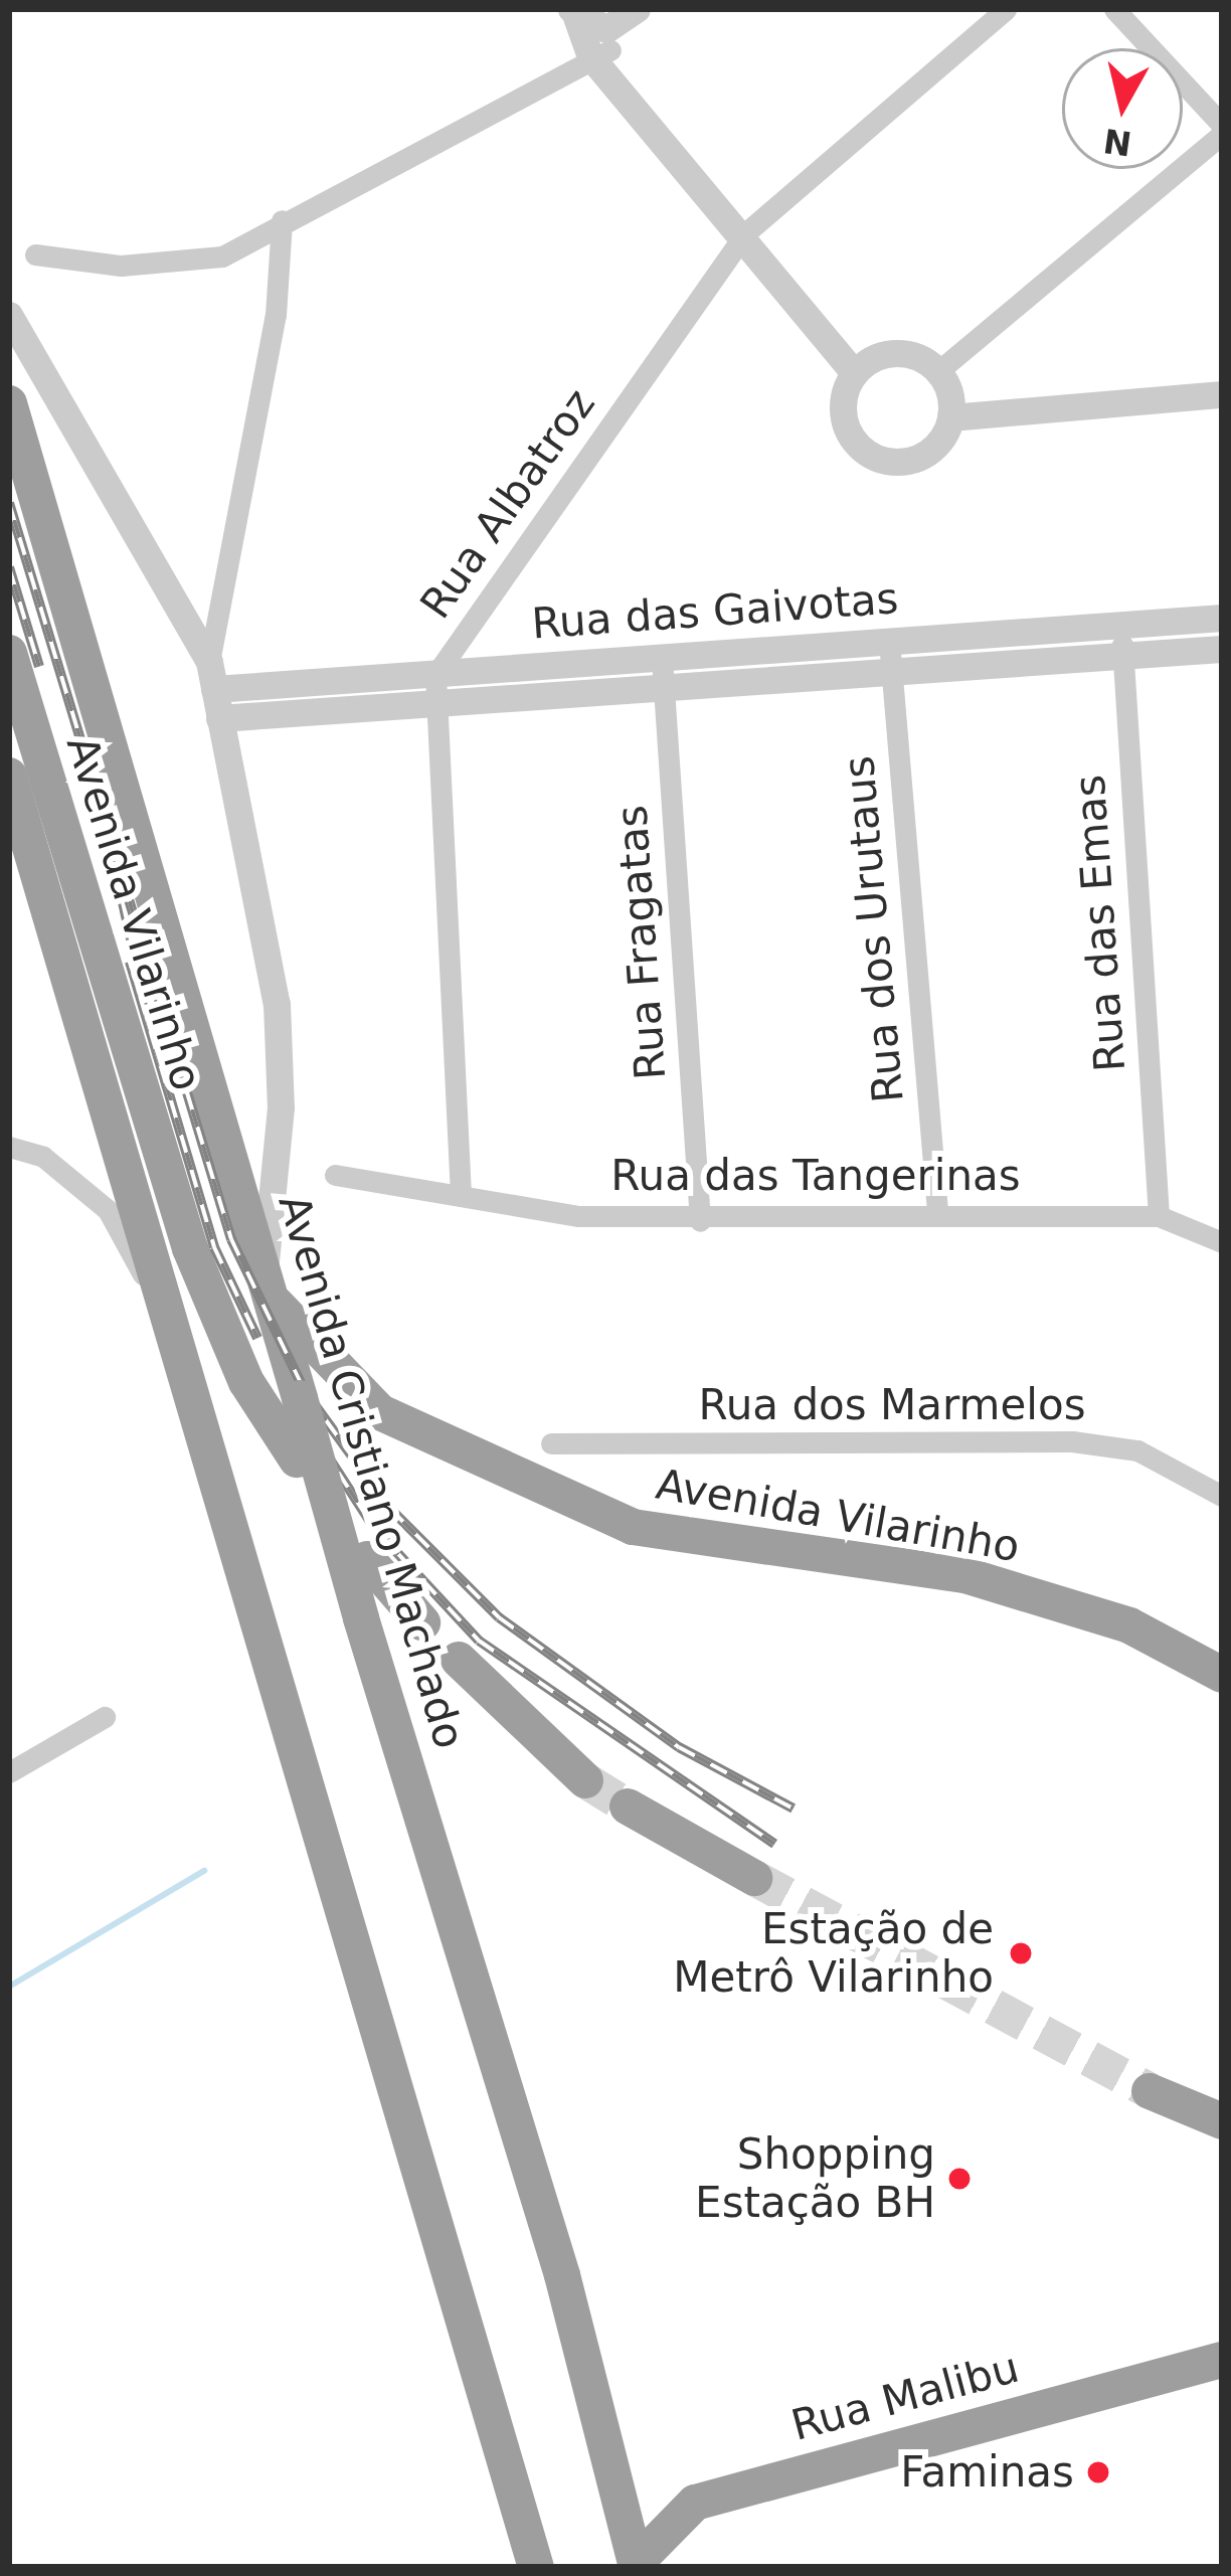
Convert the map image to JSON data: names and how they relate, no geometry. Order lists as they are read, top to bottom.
{
  "streets": {
    "highway": ["Avenida Vilarinho", "Avenida Cristiano Machado", "Rua Malibu"],
    "street": [
      "Rua Albatroz",
      "Rua das Gaivotas",
      "Rua das Emas",
      "Rua dos Urutaus",
      "Rua Fragatas",
      "Rua das Tangerinas",
      "Rua dos Marmelos"
    ]
  },
  "crossings": [
    ["Rua Albatroz", "Rua das Gaivotas"],
    ["Rua das Gaivotas", "Rua das Emas"],
    ["Rua das Gaivotas", "Rua dos Urutaus"],
    ["Rua das Gaivotas", "Rua Fragatas"],
    ["Avenida Vilarinho", "Avenida Cristiano Machado"],
    ["Rua das Emas", "Rua das Tangerinas"],
    ["Rua dos Urutaus", "Rua das Tangerinas"],
    ["Rua Fragatas", "Rua das Tangerinas"],
    ["Avenida Cristiano Machado", "Rua Malibu"]
  ],
  "places": ["Estação de Metrô Vilarinho", "Shopping Estação BH", "Faminas"],
  "north": "bottom"
}
